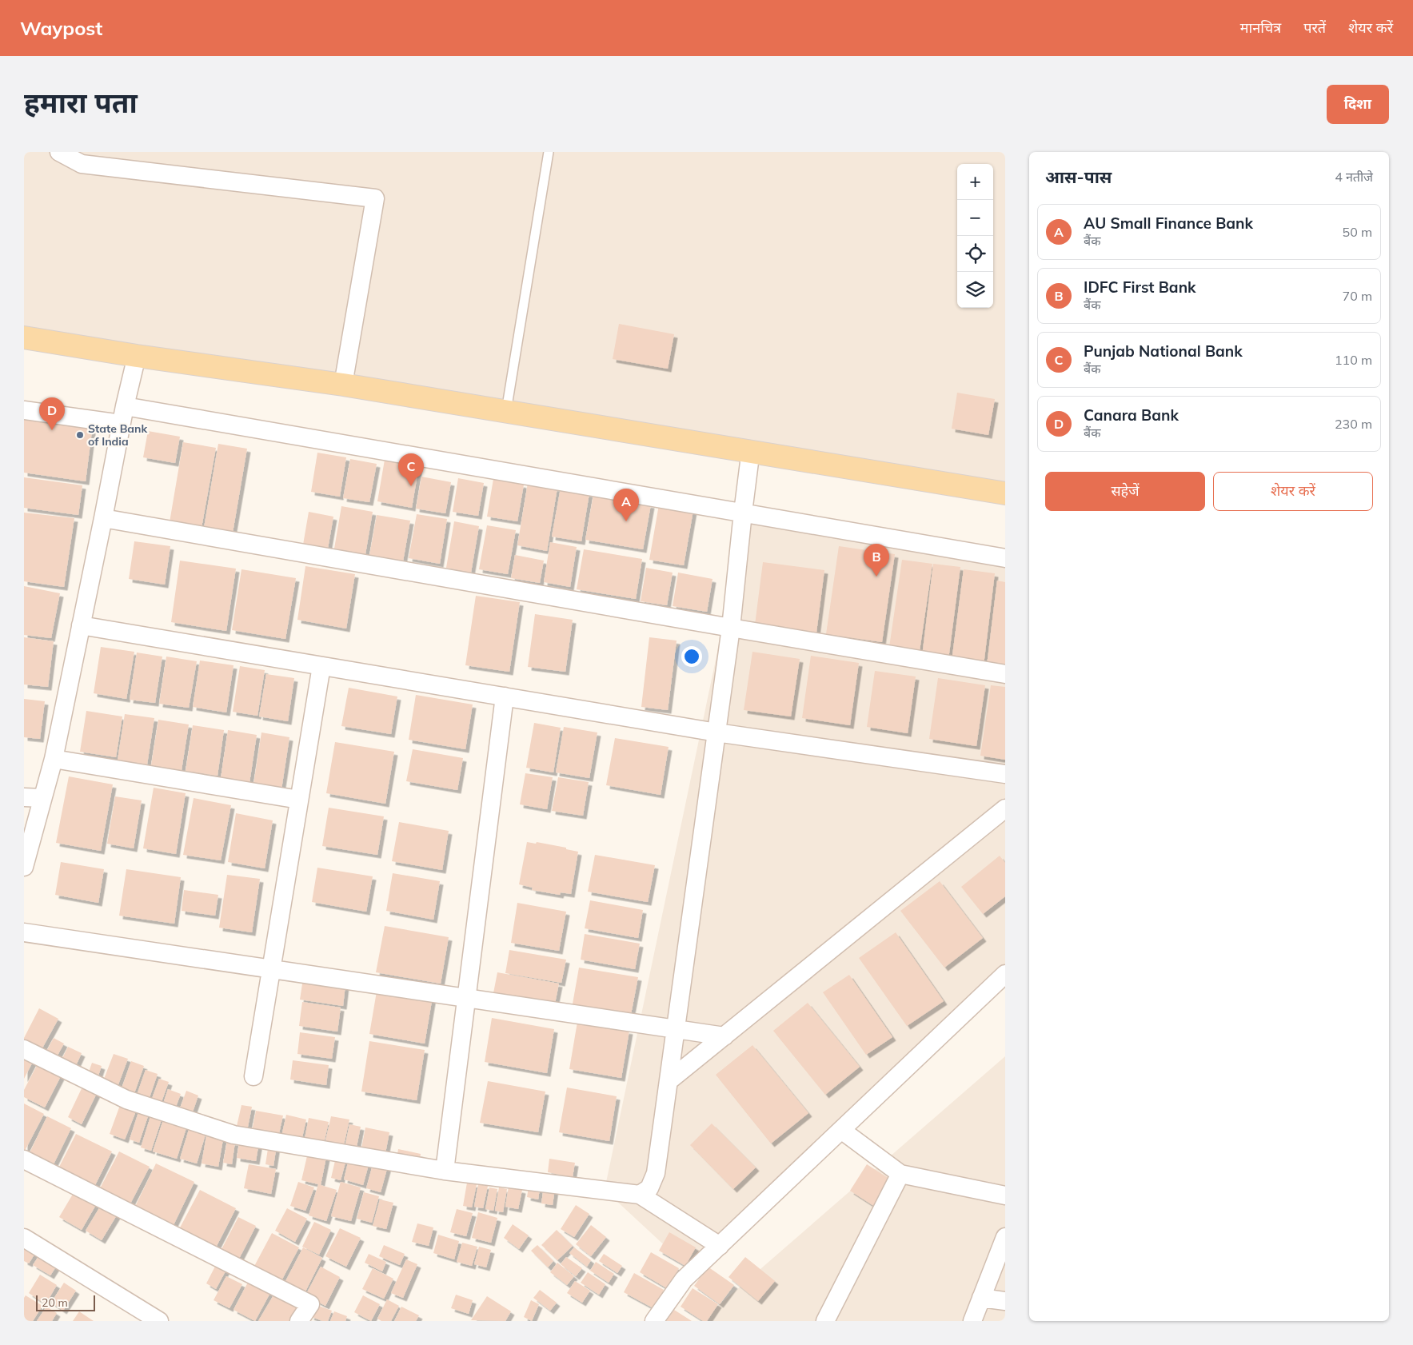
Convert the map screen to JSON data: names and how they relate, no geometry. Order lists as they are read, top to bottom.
{
  "places": ["State Bank of India"],
  "scale_bar": "20 m",
  "page": {
    "header": "Waypost",
    "nav": ["मानचित्र", "परतें", "शेयर करें"],
    "title": "हमारा पता",
    "buttons": [
      "दिशा",
      ["सहेजें", "शेयर करें"]
    ],
    "heading": ["आस-पास", "4 नतीजे"],
    "map_buttons": ["+", "−"],
    "list": [
      {
        "mark": "A",
        "name": "AU Small Finance Bank",
        "note": "बैंक",
        "value": "50 m"
      },
      {
        "mark": "B",
        "name": "IDFC First Bank",
        "note": "बैंक",
        "value": "70 m"
      },
      {
        "mark": "C",
        "name": "Punjab National Bank",
        "note": "बैंक",
        "value": "110 m"
      },
      {
        "mark": "D",
        "name": "Canara Bank",
        "note": "बैंक",
        "value": "230 m"
      }
    ],
    "pins": [
      "D",
      "C",
      "A",
      "B"
    ],
    "scale": "20 m"
  }
}
